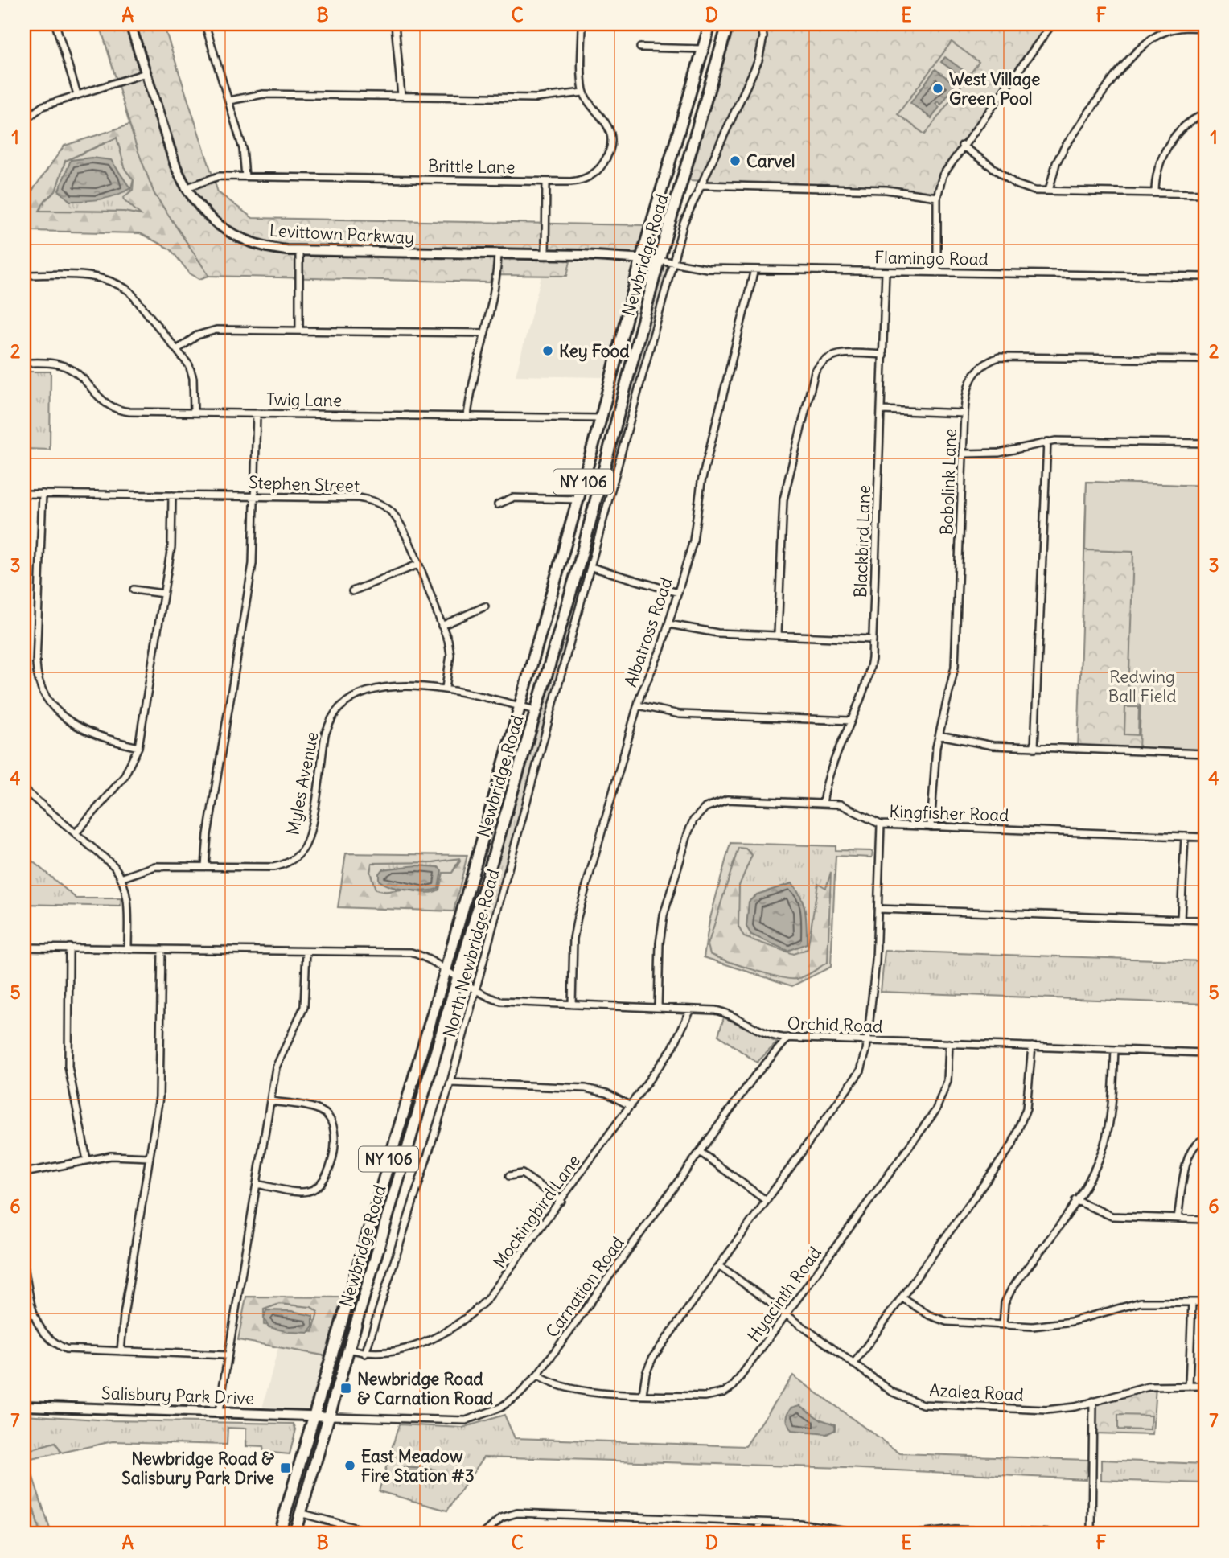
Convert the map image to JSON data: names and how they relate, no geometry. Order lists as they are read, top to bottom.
{
  "streets": {
    "main road": ["Newbridge Road", "NY 106"],
    "street": [
      "Brittle Lane",
      "Levittown Parkway",
      "Flamingo Road",
      "Twig Lane",
      "Bobolink Lane",
      "Stephen Street",
      "Blackbird Lane",
      "Albatross Road",
      "Myles Avenue",
      "Kingfisher Road",
      "North Newbridge Road",
      "Orchid Road",
      "Mockingbird Lane",
      "Carnation Road",
      "Hyacinth Road",
      "Azalea Road",
      "Salisbury Park Drive"
    ]
  },
  "crossings": [
    ["Brittle Lane", "Levittown Parkway"],
    ["Levittown Parkway", "Newbridge Road"],
    ["Levittown Parkway", "Flamingo Road"],
    ["Newbridge Road", "Flamingo Road"],
    ["Newbridge Road", "Twig Lane"],
    ["Newbridge Road", "Myles Avenue"],
    ["Newbridge Road", "Orchid Road"],
    ["Newbridge Road", "Mockingbird Lane"],
    ["Newbridge Road", "Carnation Road"],
    ["Newbridge Road", "Salisbury Park Drive"],
    ["Flamingo Road", "Blackbird Lane"],
    ["Flamingo Road", "Albatross Road"],
    ["Flamingo Road", "North Newbridge Road"],
    ["Bobolink Lane", "Kingfisher Road"],
    ["Stephen Street", "Myles Avenue"],
    ["Blackbird Lane", "Kingfisher Road"],
    ["Albatross Road", "Orchid Road"],
    ["Kingfisher Road", "Orchid Road"],
    ["North Newbridge Road", "Orchid Road"],
    ["North Newbridge Road", "Mockingbird Lane"],
    ["Orchid Road", "Mockingbird Lane"],
    ["Orchid Road", "Carnation Road"],
    ["Orchid Road", "Hyacinth Road"],
    ["Carnation Road", "Hyacinth Road"],
    ["Carnation Road", "Salisbury Park Drive"],
    ["Hyacinth Road", "Azalea Road"]
  ],
  "parks": ["Redwing Ball Field"],
  "places": {
    "other": [
      "West Village Green Pool",
      "Carvel",
      "Key Food",
      "East Meadow Fire Station #3"
    ],
    "transit": ["Newbridge Road & Carnation Road", "Newbridge Road & Salisbury Park Drive"]
  },
  "grid": {
    "columns": [
      "A",
      "B",
      "C",
      "D",
      "E",
      "F"
    ],
    "rows": [
      "1",
      "2",
      "3",
      "4",
      "5",
      "6",
      "7"
    ]
  }
}
